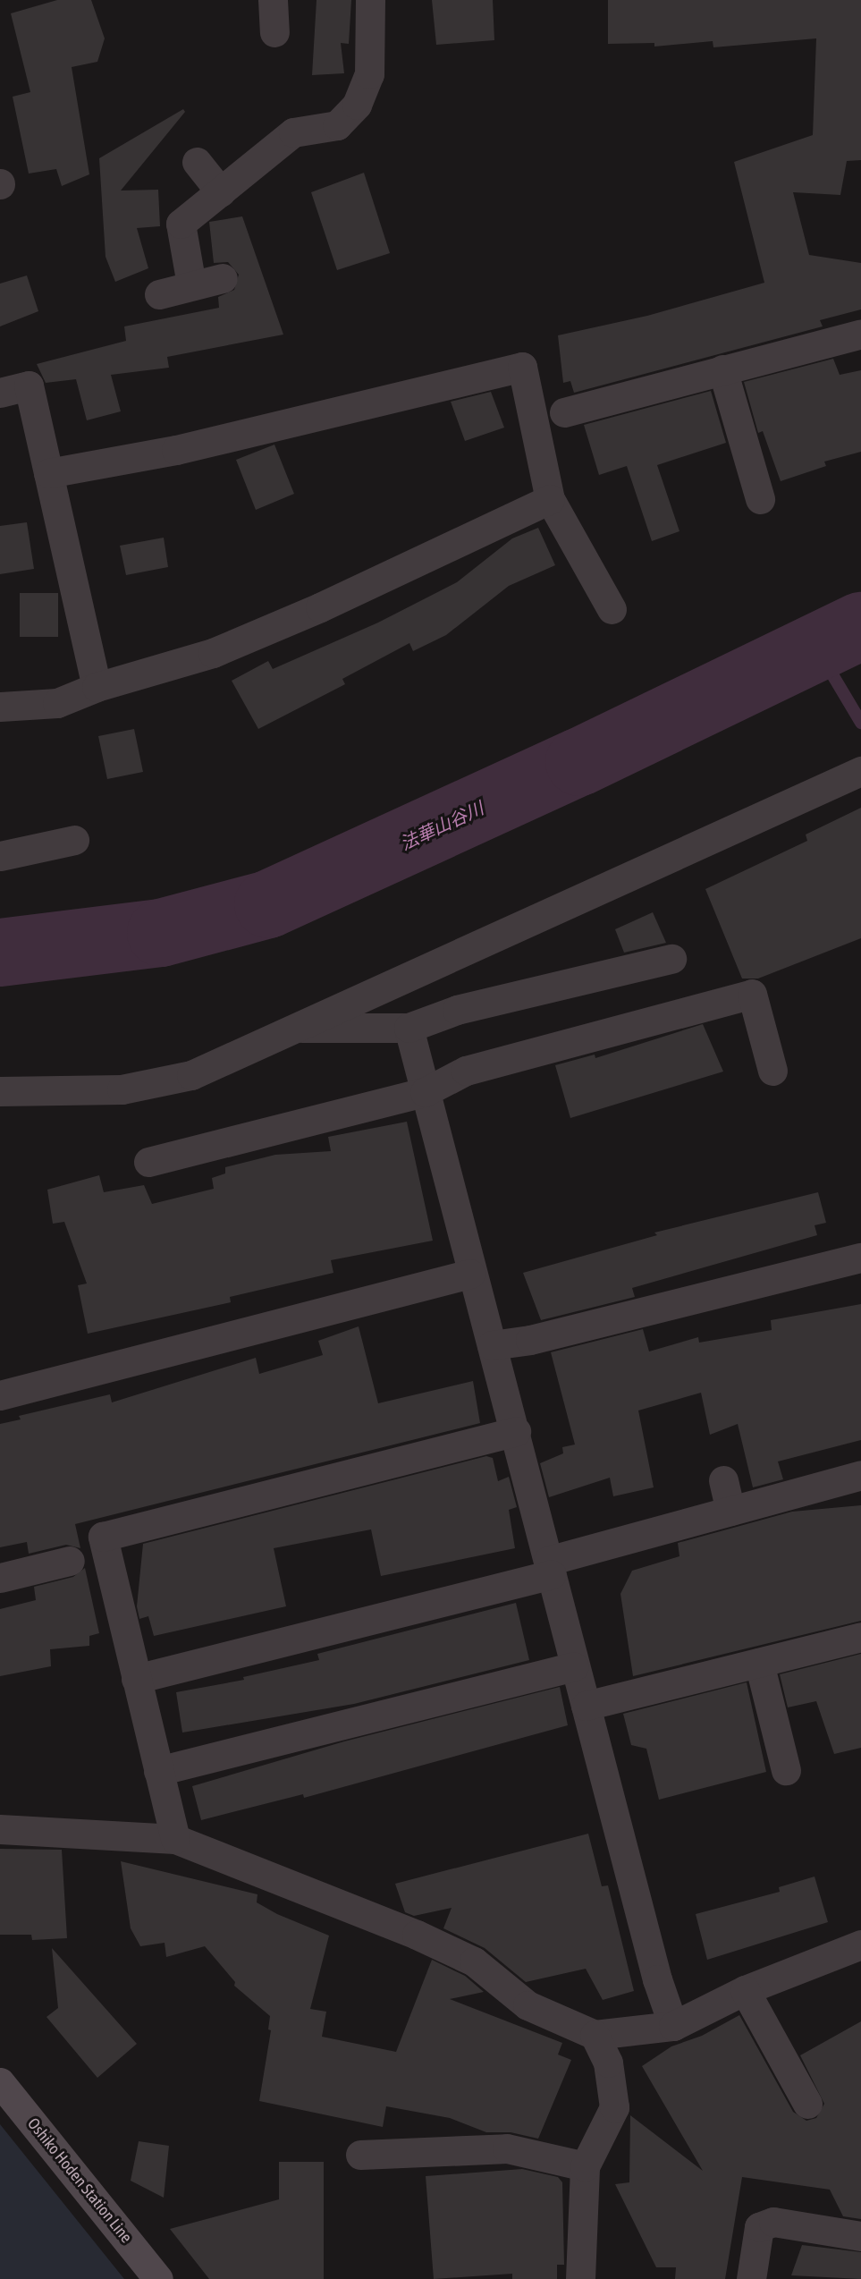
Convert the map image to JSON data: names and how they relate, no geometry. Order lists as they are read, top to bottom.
{
  "streets": {
    "main road": ["Oshiko Hoden Station Line"]
  },
  "water": ["法華山谷川"]
}
